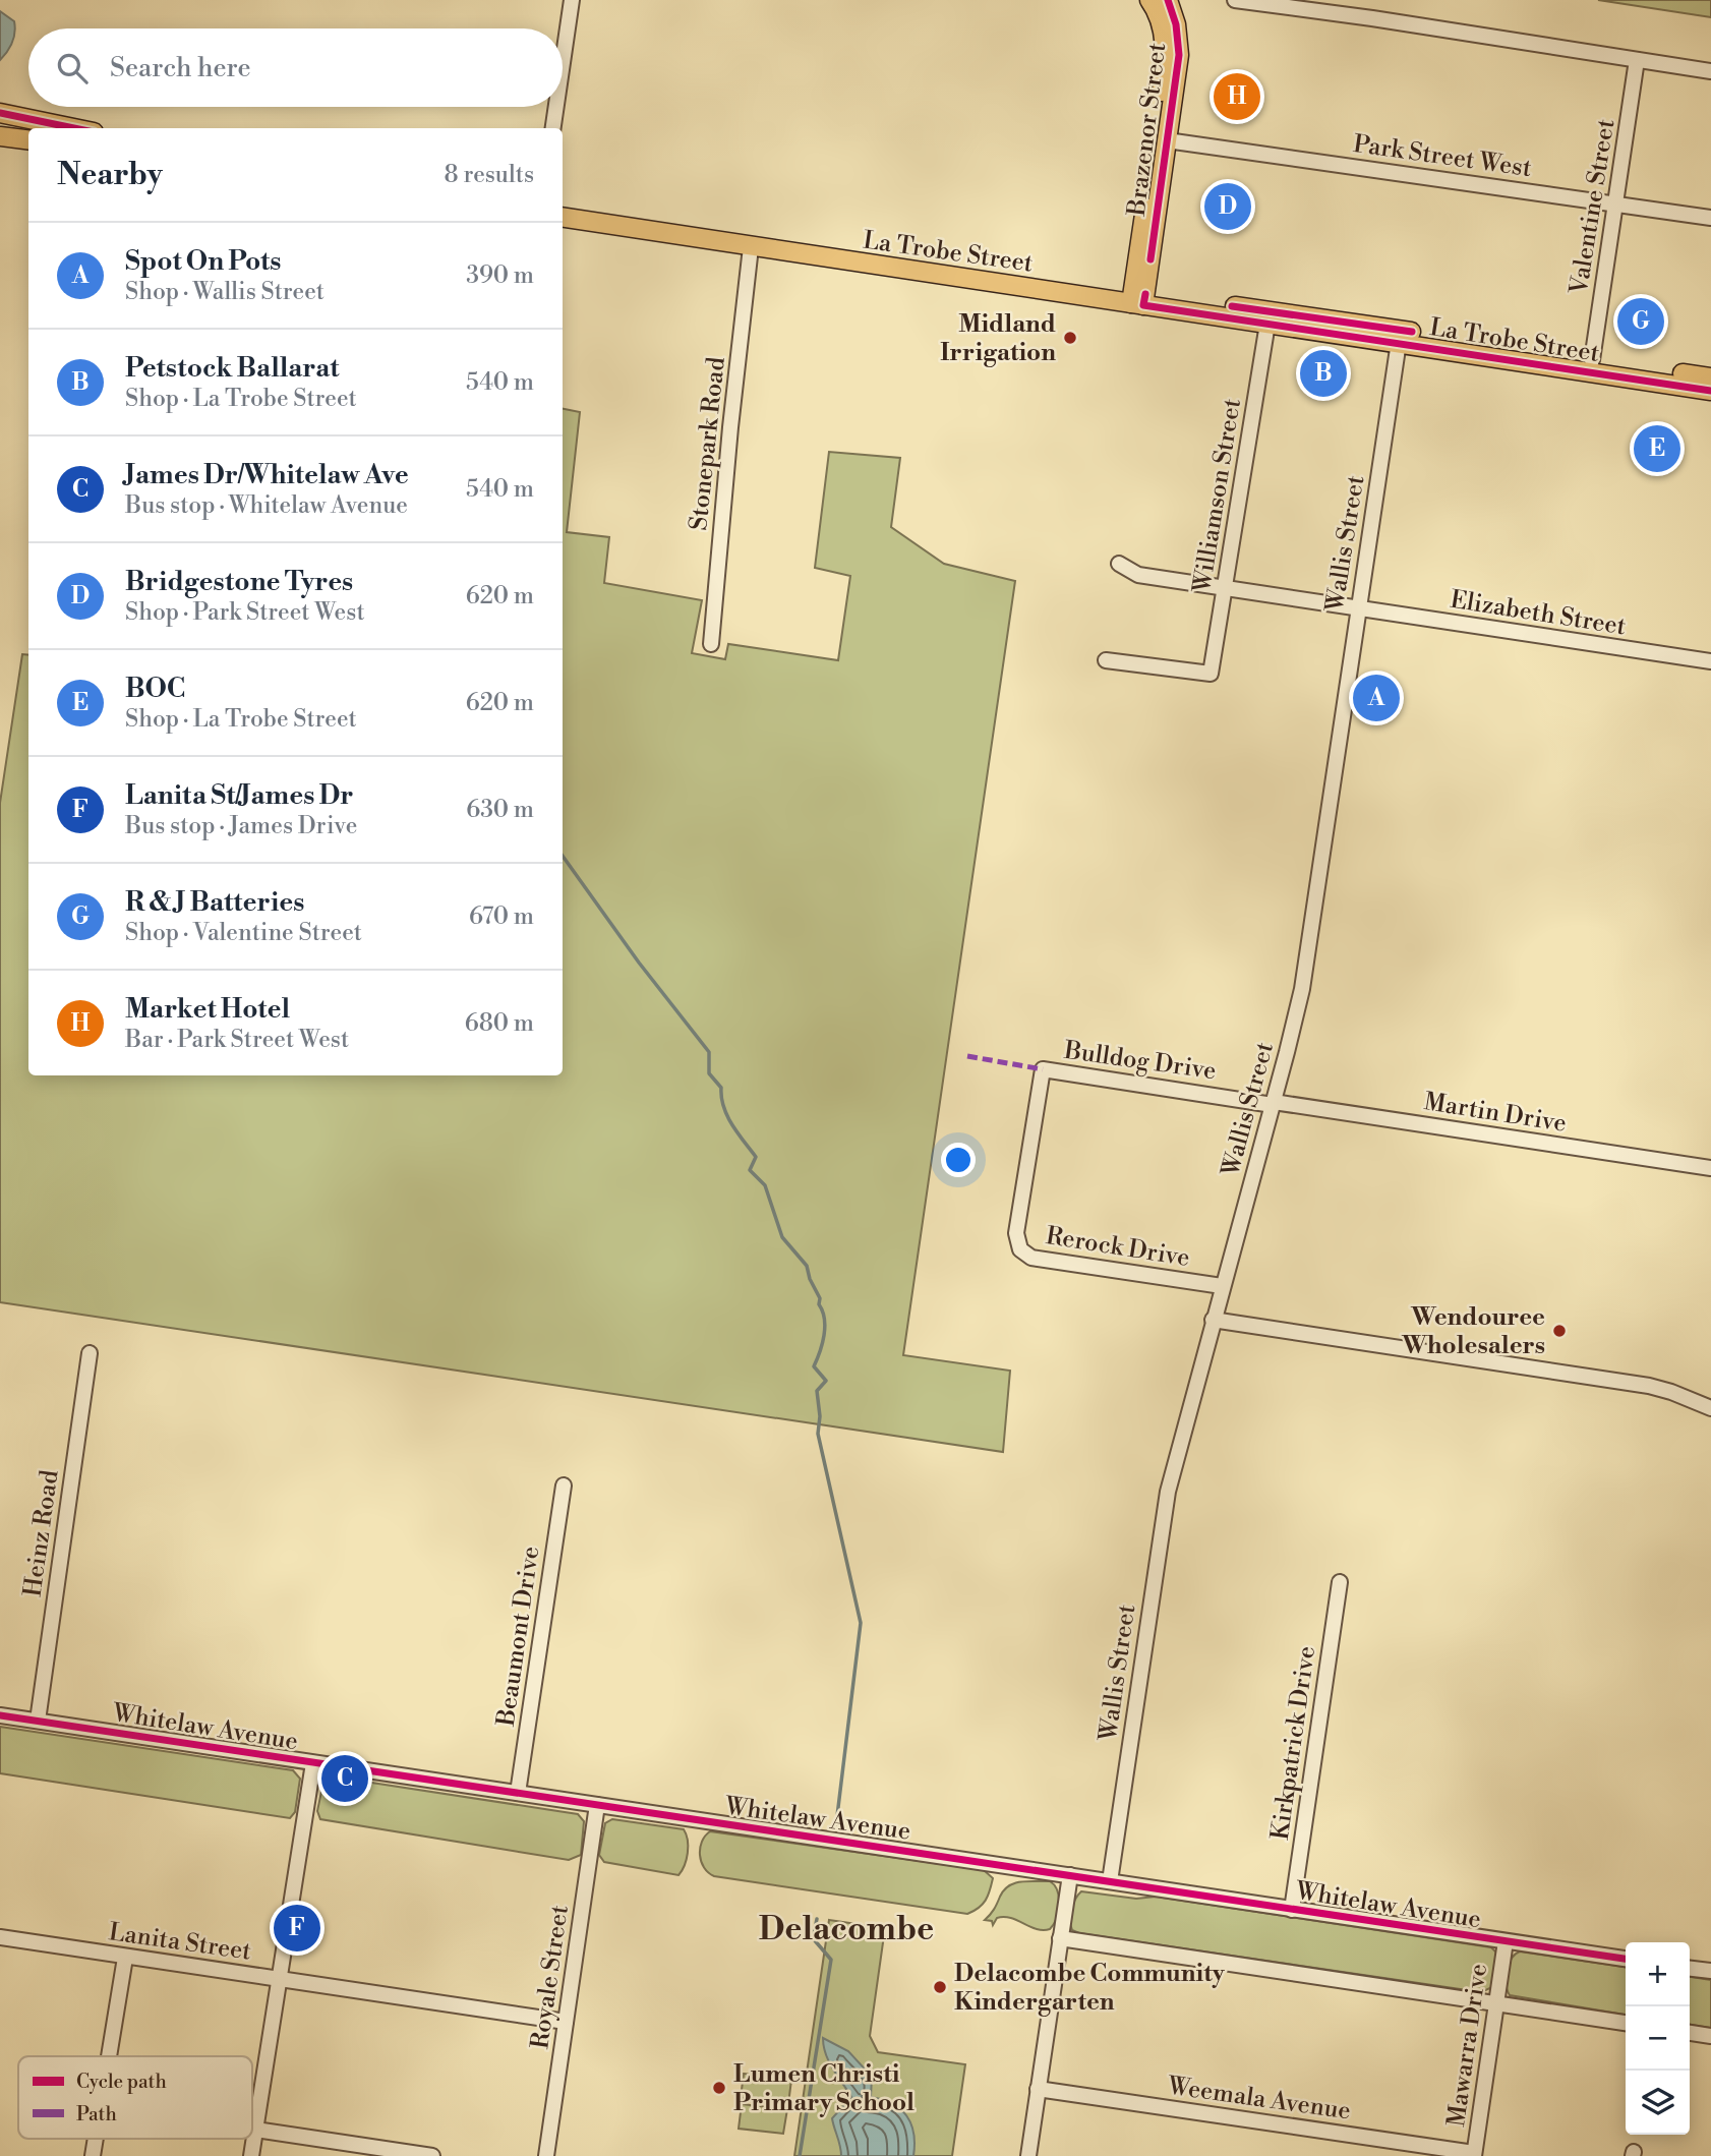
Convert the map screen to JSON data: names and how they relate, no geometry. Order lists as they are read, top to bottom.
{
  "streets": {
    "main road": ["Brazenor Street", "La Trobe Street"],
    "street": [
      "Park Street West",
      "Valentine Street",
      "Stonepark Road",
      "Williamson Street",
      "Wallis Street",
      "Elizabeth Street",
      "Bulldog Drive",
      "Martin Drive",
      "Rerock Drive",
      "Heinz Road",
      "Beaumont Drive",
      "Whitelaw Avenue",
      "Kirkpatrick Drive",
      "Lanita Street",
      "Royale Street",
      "Mawarra Drive",
      "Weemala Avenue"
    ]
  },
  "crossings": [
    ["Brazenor Street", "Park Street West"],
    ["Brazenor Street", "La Trobe Street"],
    ["Park Street West", "Valentine Street"],
    ["Valentine Street", "La Trobe Street"],
    ["La Trobe Street", "Stonepark Road"],
    ["La Trobe Street", "Williamson Street"],
    ["La Trobe Street", "Wallis Street"],
    ["Williamson Street", "Elizabeth Street"],
    ["Wallis Street", "Elizabeth Street"],
    ["Wallis Street", "Bulldog Drive"],
    ["Wallis Street", "Martin Drive"],
    ["Wallis Street", "Rerock Drive"],
    ["Wallis Street", "Whitelaw Avenue"],
    ["Bulldog Drive", "Martin Drive"],
    ["Bulldog Drive", "Rerock Drive"],
    ["Heinz Road", "Whitelaw Avenue"],
    ["Beaumont Drive", "Whitelaw Avenue"],
    ["Whitelaw Avenue", "Kirkpatrick Drive"],
    ["Whitelaw Avenue", "Royale Street"],
    ["Whitelaw Avenue", "Mawarra Drive"],
    ["Lanita Street", "Royale Street"],
    ["Mawarra Drive", "Weemala Avenue"]
  ],
  "districts": ["Delacombe"],
  "places": [
    "Midland Irrigation",
    "Wendouree Wholesalers",
    "Delacombe Community Kindergarten",
    "Lumen Christi Primary School"
  ],
  "legend": ["Cycle path", "Path"],
  "page": {
    "search": "Search here",
    "pins": [
      "H",
      "D",
      "G",
      "B",
      "E",
      "A",
      "C",
      "F"
    ],
    "heading": ["Nearby", "8 results"],
    "list": [
      {
        "mark": "A",
        "name": "Spot On Pots",
        "note": "Shop · Wallis Street",
        "value": "390 m"
      },
      {
        "mark": "B",
        "name": "Petstock Ballarat",
        "note": "Shop · La Trobe Street",
        "value": "540 m"
      },
      {
        "mark": "C",
        "name": "James Dr/Whitelaw Ave",
        "note": "Bus stop · Whitelaw Avenue",
        "value": "540 m"
      },
      {
        "mark": "D",
        "name": "Bridgestone Tyres",
        "note": "Shop · Park Street West",
        "value": "620 m"
      },
      {
        "mark": "E",
        "name": "BOC",
        "note": "Shop · La Trobe Street",
        "value": "620 m"
      },
      {
        "mark": "F",
        "name": "Lanita St/James Dr",
        "note": "Bus stop · James Drive",
        "value": "630 m"
      },
      {
        "mark": "G",
        "name": "R & J Batteries",
        "note": "Shop · Valentine Street",
        "value": "670 m"
      },
      {
        "mark": "H",
        "name": "Market Hotel",
        "note": "Bar · Park Street West",
        "value": "680 m"
      }
    ],
    "map_buttons": ["+", "−"]
  }
}
